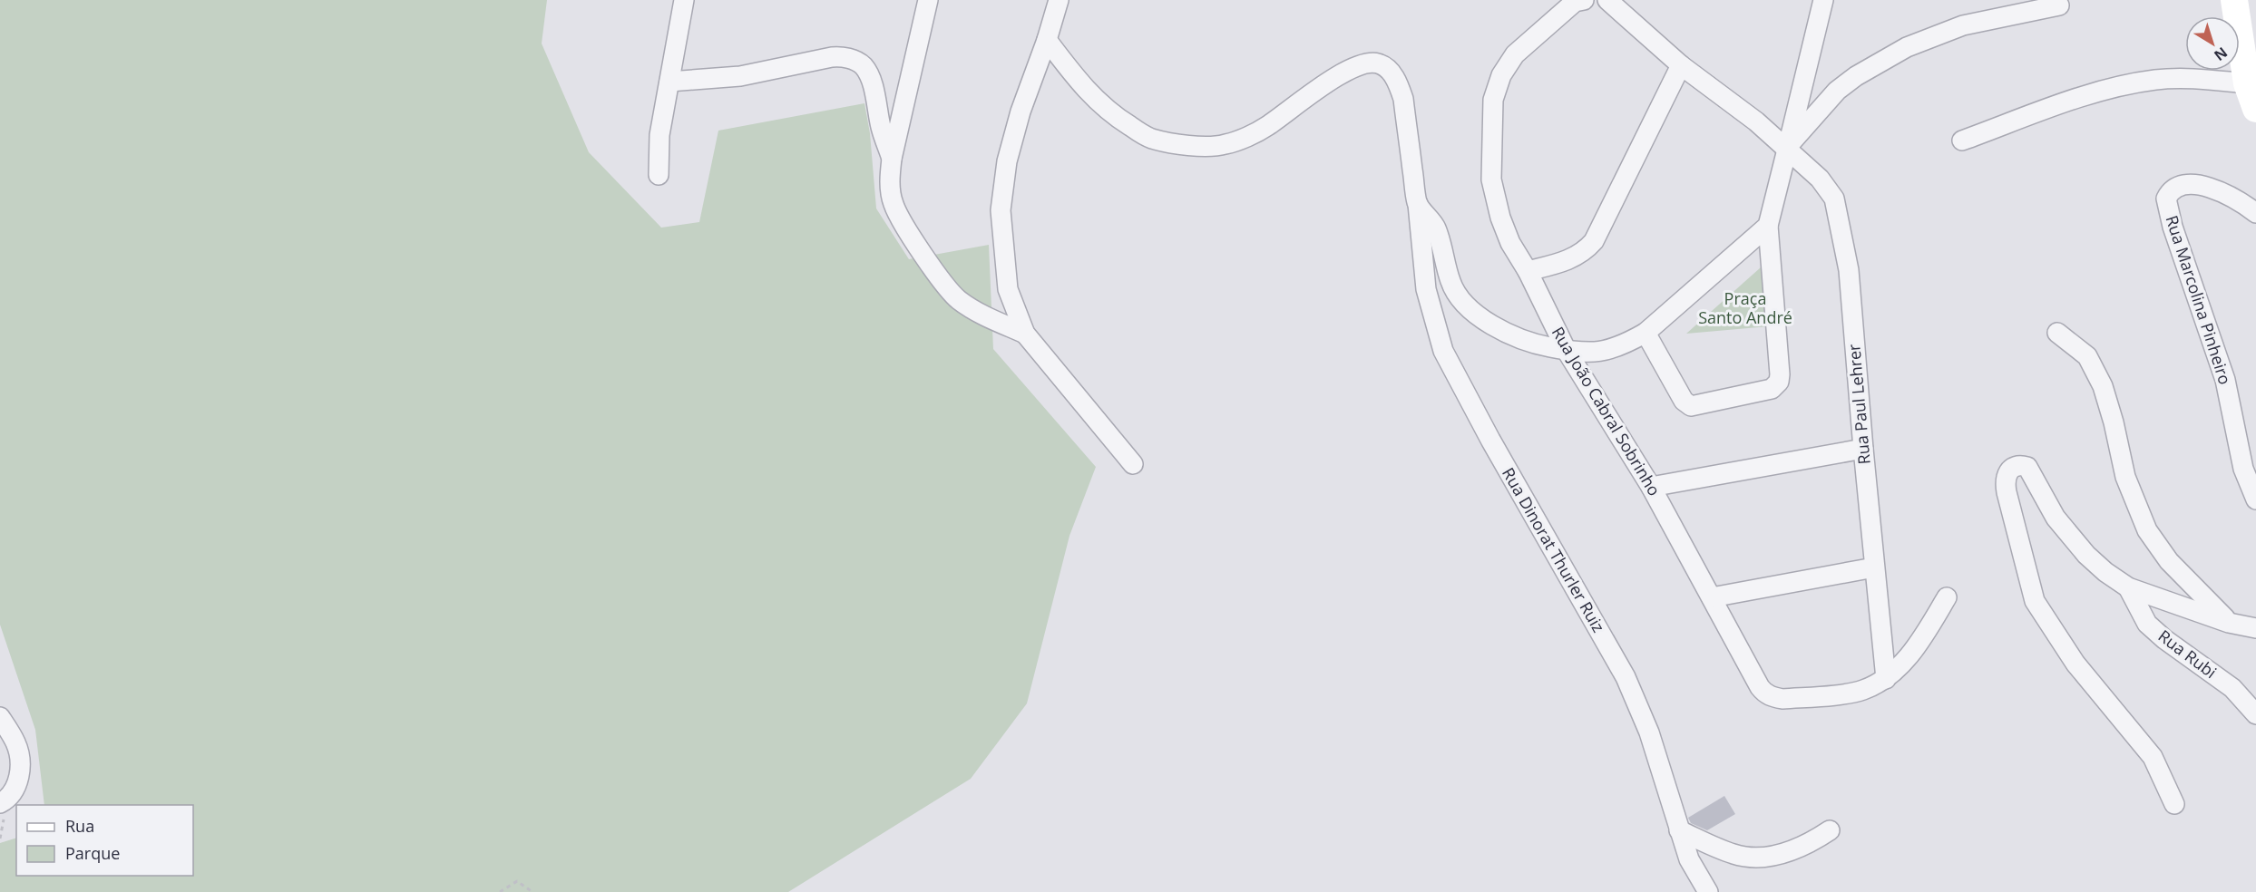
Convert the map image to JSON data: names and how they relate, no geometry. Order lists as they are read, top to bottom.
{
  "streets": {
    "street": [
      "Rua Marcolina Pinheiro",
      "Rua Paul Lehrer",
      "Rua João Cabral Sobrinho",
      "Rua Dinorat Thurler Ruiz",
      "Rua Rubi"
    ]
  },
  "crossings": [
    ["Rua Paul Lehrer", "Rua João Cabral Sobrinho"],
    ["Rua João Cabral Sobrinho", "Rua Dinorat Thurler Ruiz"]
  ],
  "parks": ["Praça Santo André"],
  "legend": ["Rua", "Parque"],
  "north": "bottom right"
}
